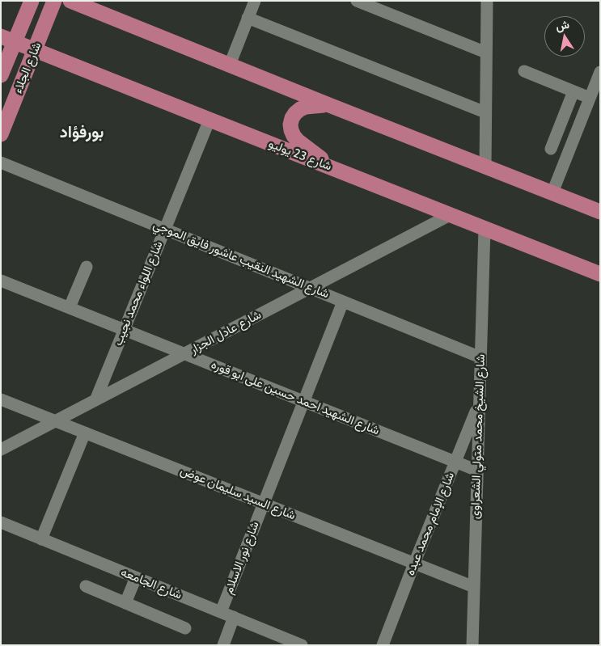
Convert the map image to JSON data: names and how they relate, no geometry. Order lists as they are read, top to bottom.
{
  "streets": {
    "main road": ["شارع الجلاء", "شارع 23 يوليو"],
    "street": [
      "شارع الشهيد النقيب عاشور فايق الموجي",
      "شارع اللواء محمد نجيب",
      "شارع عادل الجزار",
      "شارع الشهيد احمد حسين على ابو قوره",
      "شارع الشيخ محمد متولي الشعراوى",
      "شارع السيد سليمان عوض",
      "شارع الإمام محمد عبده",
      "شارع نور الاسلام",
      "شارع الجامعه"
    ]
  },
  "crossings": [
    ["شارع الجلاء", "شارع 23 يوليو"],
    ["شارع 23 يوليو", "شارع اللواء محمد نجيب"],
    ["شارع 23 يوليو", "شارع عادل الجزار"],
    ["شارع 23 يوليو", "شارع الشيخ محمد متولي الشعراوى"],
    ["شارع الشهيد النقيب عاشور فايق الموجي", "شارع اللواء محمد نجيب"],
    ["شارع الشهيد النقيب عاشور فايق الموجي", "شارع عادل الجزار"],
    ["شارع الشهيد النقيب عاشور فايق الموجي", "شارع الشيخ محمد متولي الشعراوى"],
    ["شارع الشهيد النقيب عاشور فايق الموجي", "شارع نور الاسلام"],
    ["شارع اللواء محمد نجيب", "شارع عادل الجزار"],
    ["شارع اللواء محمد نجيب", "شارع الشهيد احمد حسين على ابو قوره"],
    ["شارع عادل الجزار", "شارع الشهيد احمد حسين على ابو قوره"],
    ["شارع عادل الجزار", "شارع السيد سليمان عوض"],
    ["شارع الشهيد احمد حسين على ابو قوره", "شارع الشيخ محمد متولي الشعراوى"],
    ["شارع الشهيد احمد حسين على ابو قوره", "شارع الإمام محمد عبده"],
    ["شارع الشهيد احمد حسين على ابو قوره", "شارع نور الاسلام"],
    ["شارع الشيخ محمد متولي الشعراوى", "شارع السيد سليمان عوض"],
    ["شارع الشيخ محمد متولي الشعراوى", "شارع الإمام محمد عبده"],
    ["شارع السيد سليمان عوض", "شارع الإمام محمد عبده"],
    ["شارع السيد سليمان عوض", "شارع نور الاسلام"],
    ["شارع نور الاسلام", "شارع الجامعه"]
  ],
  "districts": ["بورفؤاد"],
  "north": "top"
}
